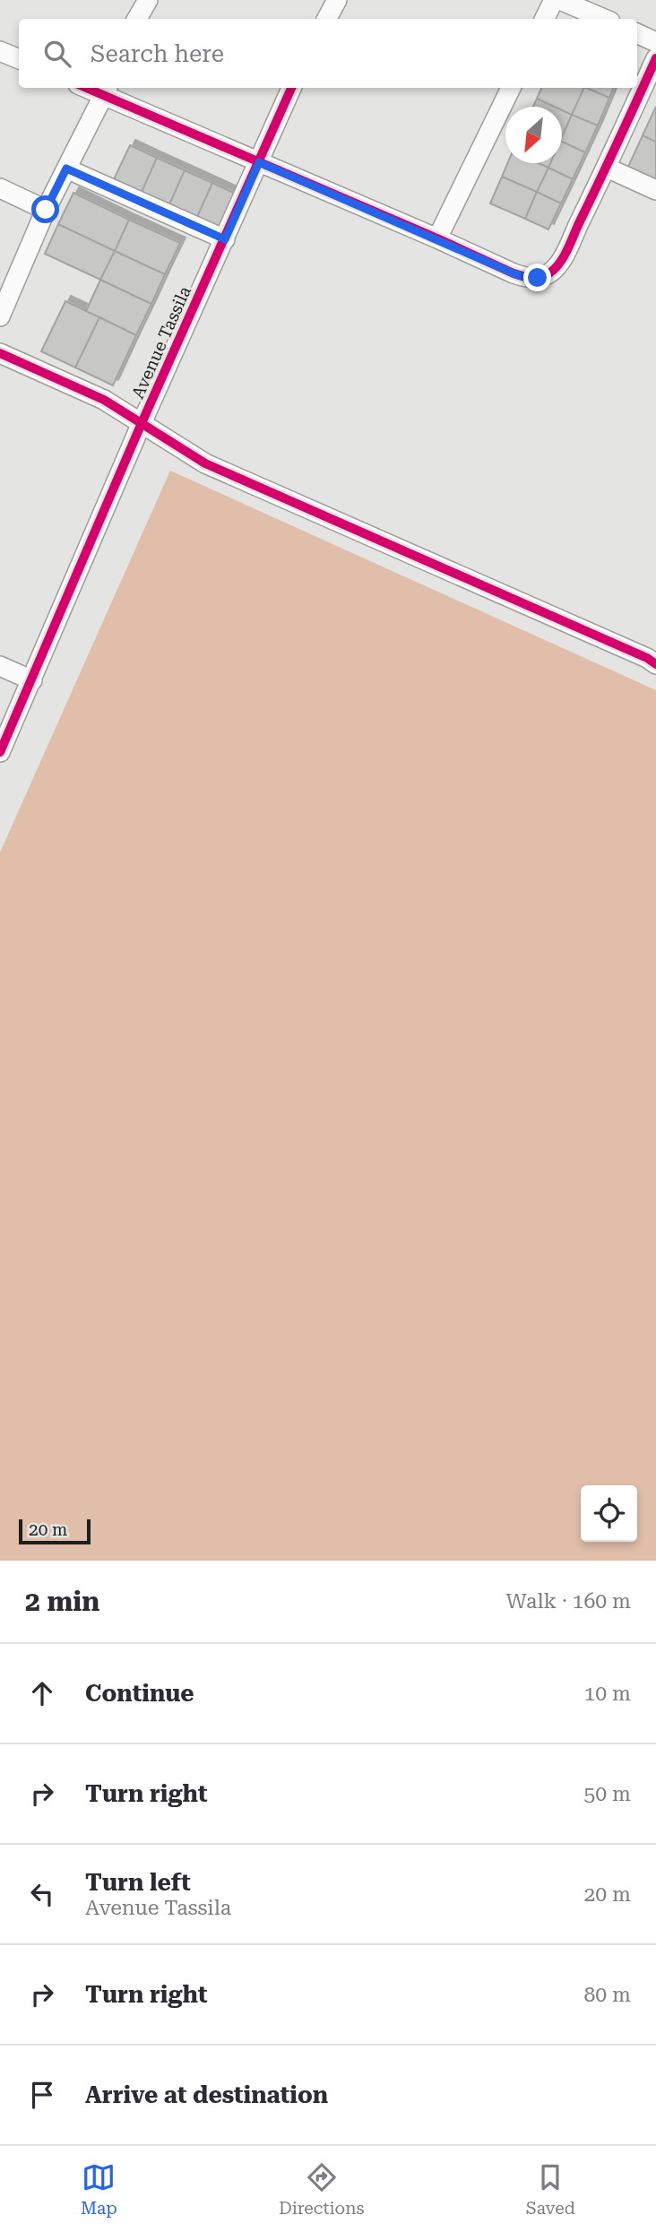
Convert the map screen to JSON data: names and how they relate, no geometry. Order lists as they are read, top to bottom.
{
  "streets": {
    "street": ["Avenue Tassila"]
  },
  "scale_bar": "20 m",
  "north": "bottom left",
  "page": {
    "search": "Search here",
    "scale": "20 m",
    "heading": ["2 min", "Walk · 160 m"],
    "list": [
      ["Continue", "10 m"],
      ["Turn right", "50 m"],
      ["Turn left", "Avenue Tassila", "20 m"],
      ["Turn right", "80 m"],
      "Arrive at destination"
    ],
    "nav": ["Map", "Directions", "Saved"]
  }
}
